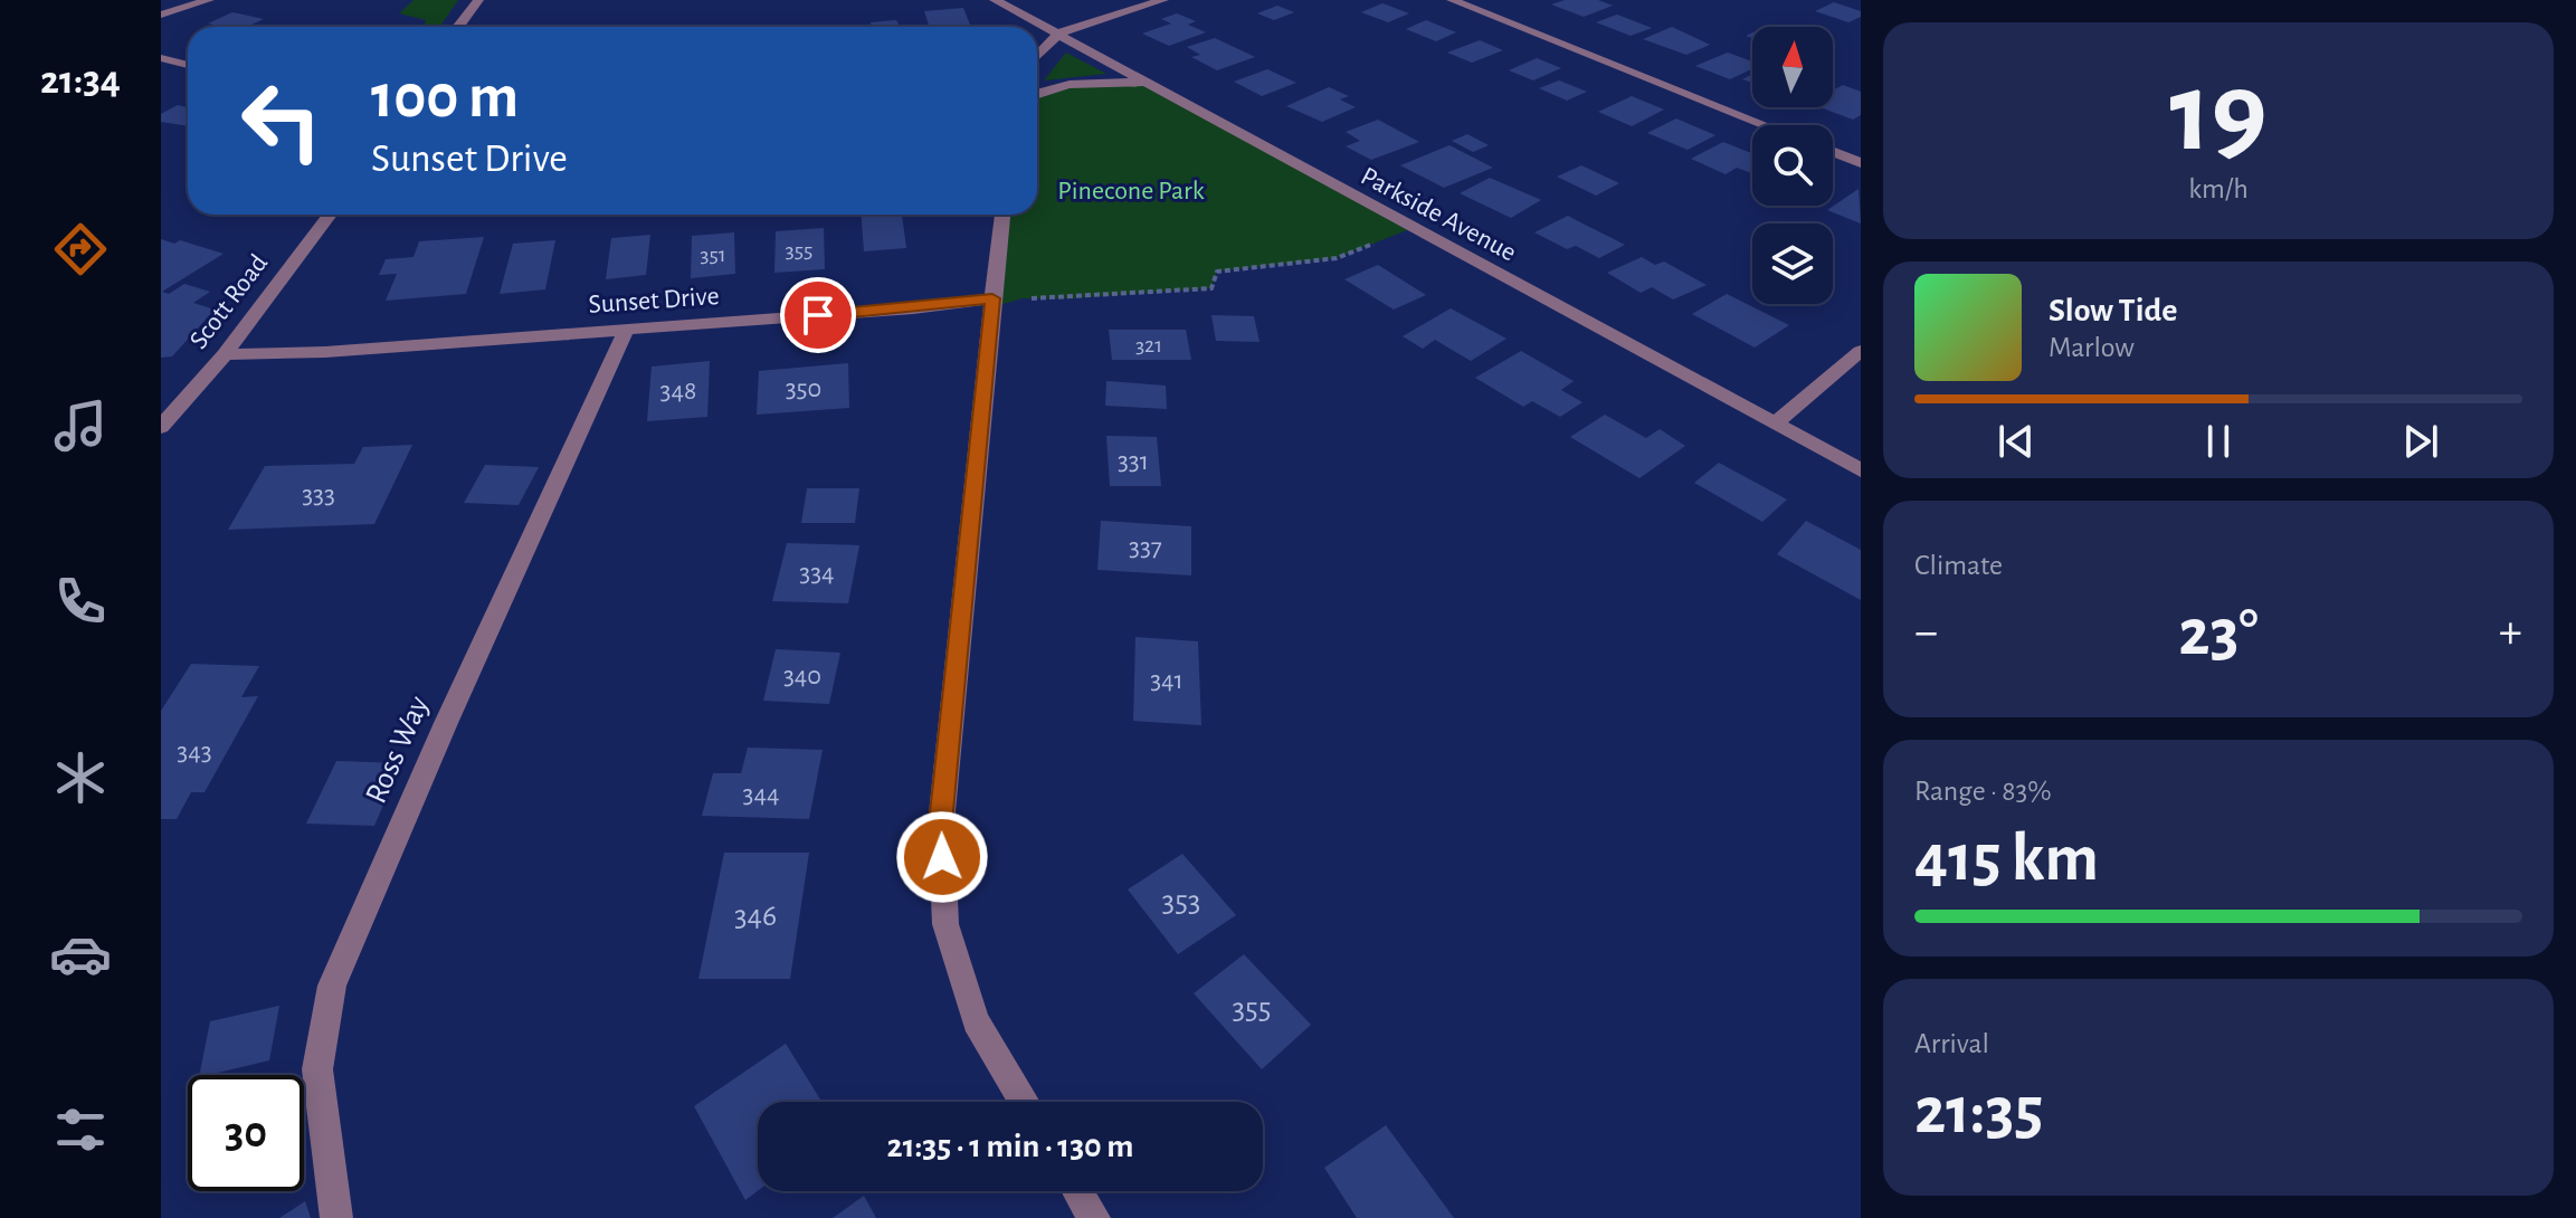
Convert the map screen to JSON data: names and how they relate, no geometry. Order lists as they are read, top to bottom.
{
  "streets": {
    "street": [
      "Parkside Avenue",
      "Sunset Drive",
      "Scott Road",
      "Ross Way"
    ]
  },
  "crossings": [
    ["Sunset Drive", "Scott Road"],
    ["Sunset Drive", "Ross Way"]
  ],
  "parks": ["Pinecone Park"],
  "house_numbers": [
    "355",
    "351",
    "321",
    "350",
    "348",
    "331",
    "333",
    "337",
    "334",
    "340",
    "341",
    "343",
    "344",
    "353",
    "346",
    "355"
  ],
  "north": "top",
  "page": {
    "tabs": "21:34",
    "tile": [
      ["19", "km/h"],
      "Climate",
      ["Range · 83%", "415 km"],
      ["Arrival", "21:35"]
    ],
    "turn": ["100 m", "Sunset Drive"],
    "song": ["Slow Tide", "Marlow"],
    "heat": ["−", "23°", "+"],
    "limit": "30",
    "trip": "21:35 · 1 min · 130 m"
  }
}
